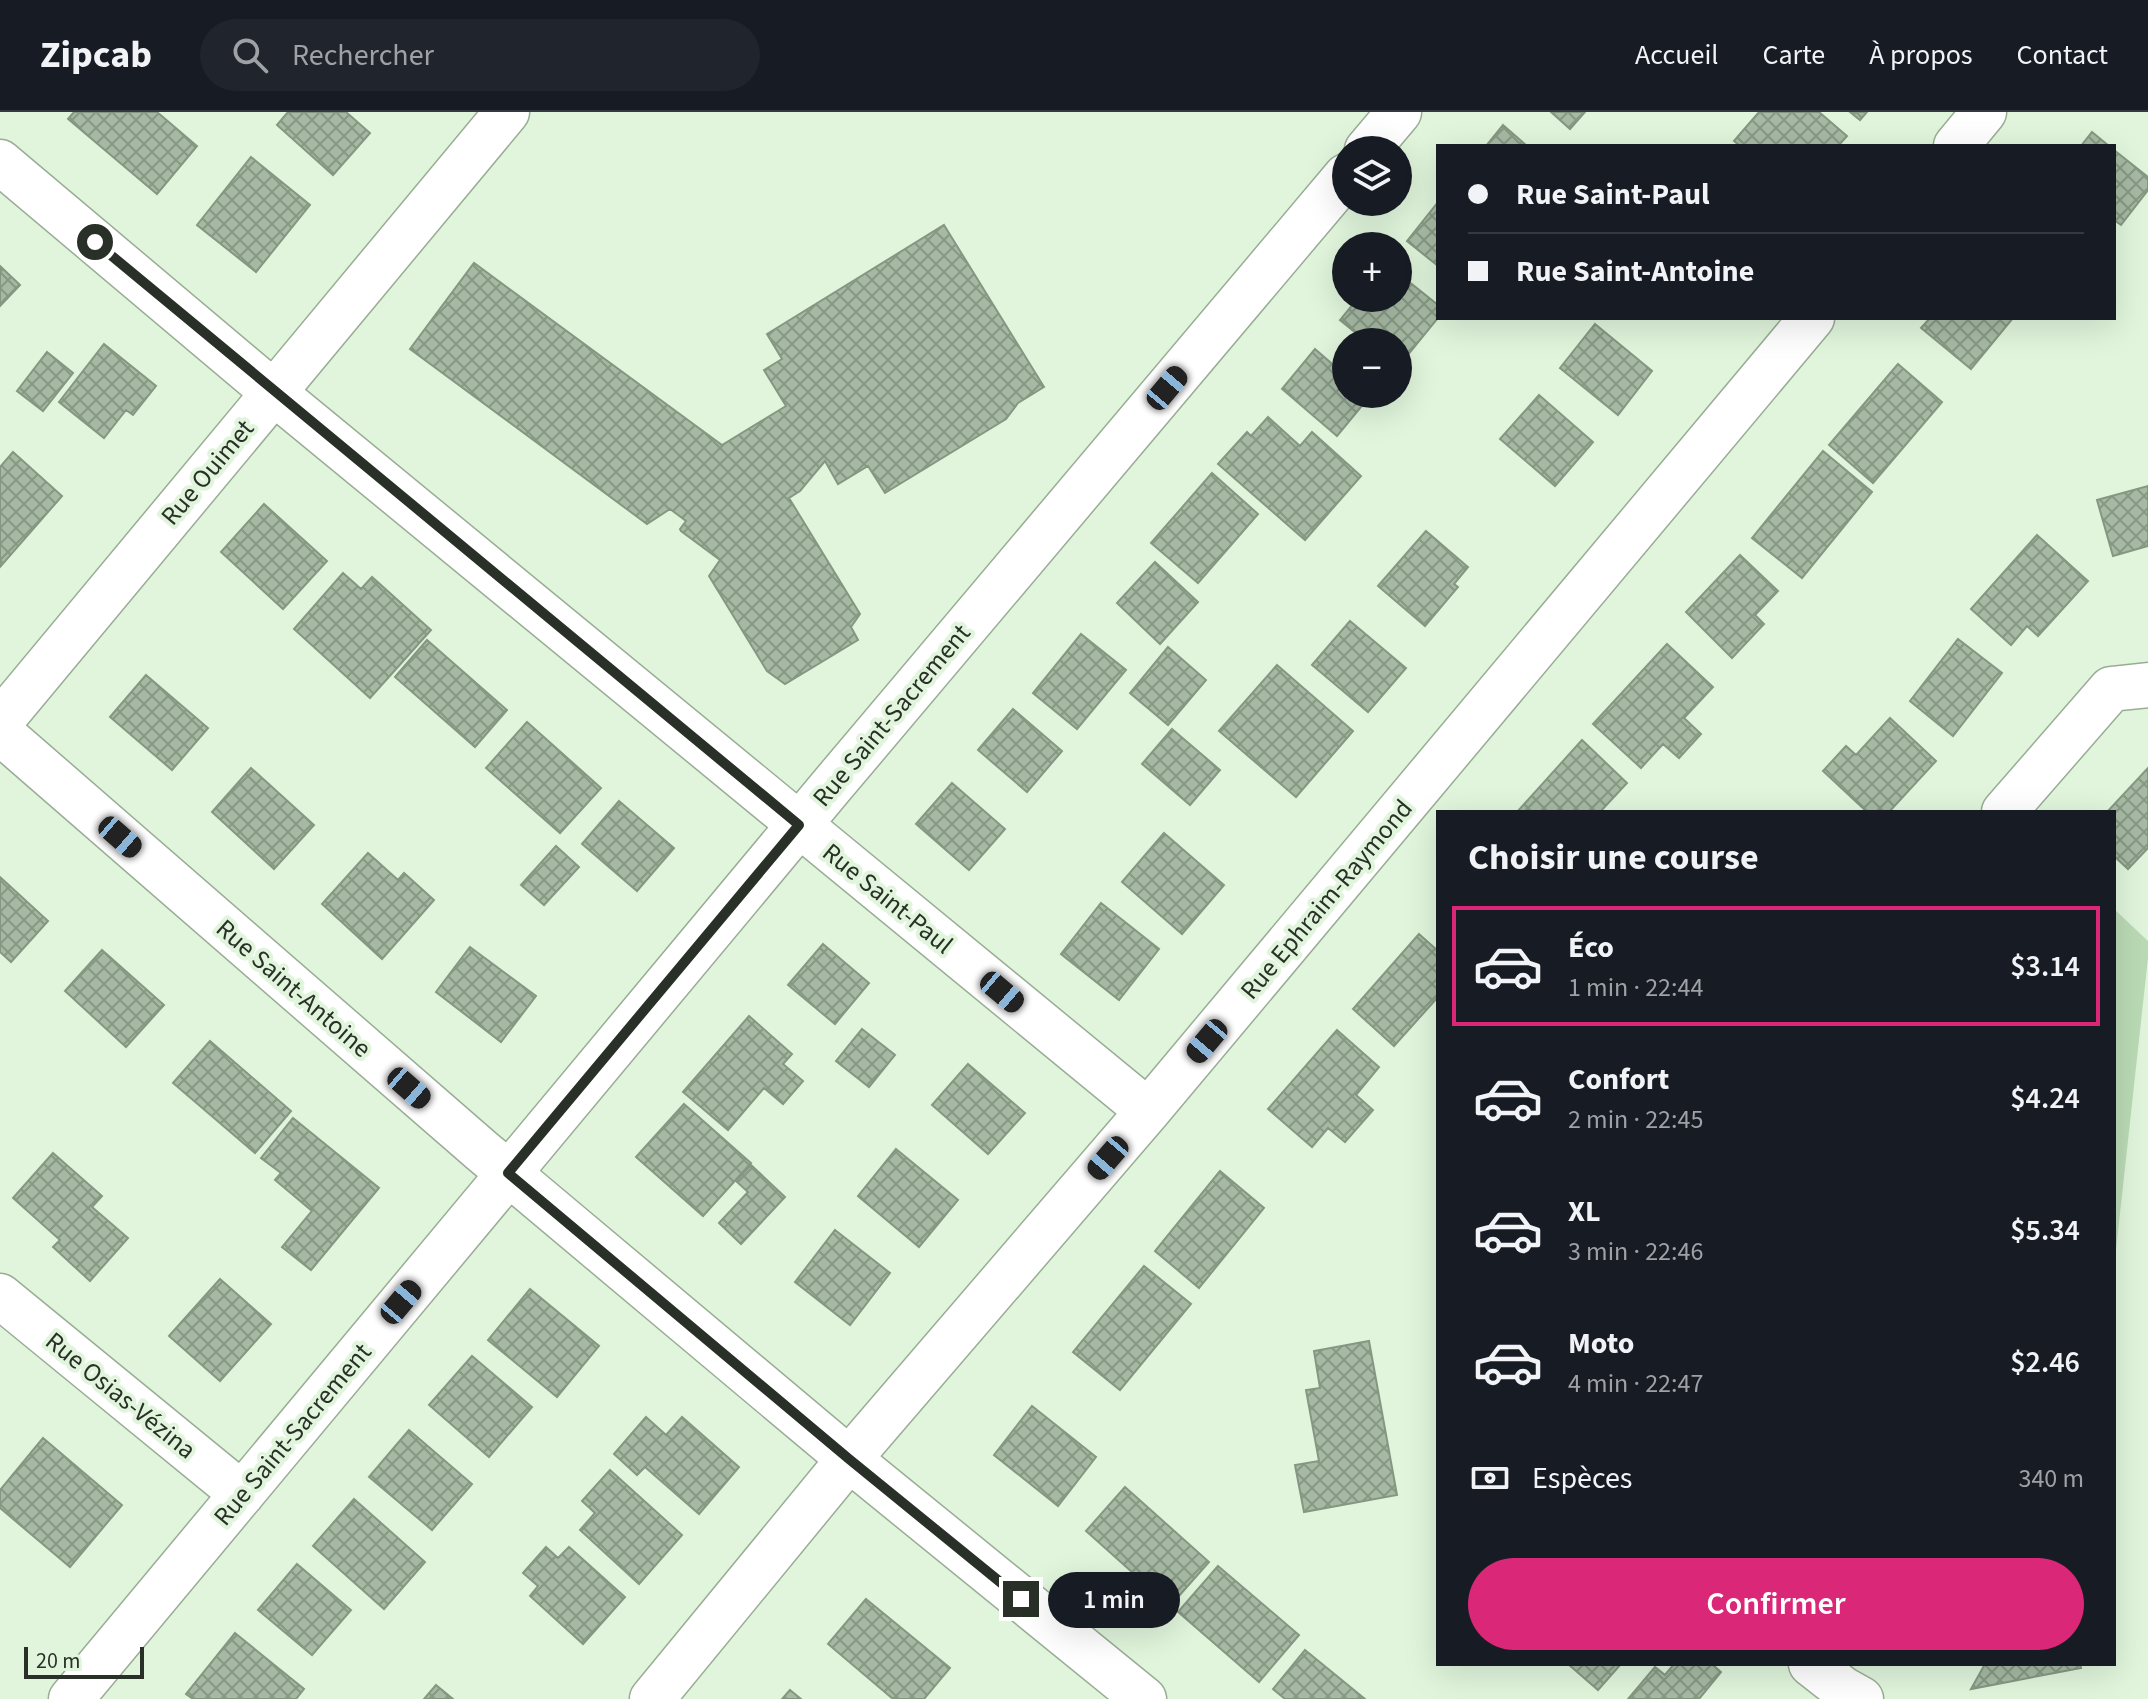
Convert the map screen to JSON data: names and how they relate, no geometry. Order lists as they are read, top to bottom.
{
  "streets": {
    "street": [
      "Rue Ouimet",
      "Rue Saint-Sacrement",
      "Rue Saint-Paul",
      "Rue Ephraim-Raymond",
      "Rue Saint-Antoine",
      "Rue Osias-Vézina"
    ]
  },
  "crossings": [
    ["Rue Ouimet", "Rue Saint-Paul"],
    ["Rue Saint-Sacrement", "Rue Saint-Paul"],
    ["Rue Saint-Sacrement", "Rue Saint-Antoine"],
    ["Rue Saint-Sacrement", "Rue Osias-Vézina"],
    ["Rue Saint-Paul", "Rue Ephraim-Raymond"],
    ["Rue Ephraim-Raymond", "Rue Saint-Antoine"]
  ],
  "scale_bar": "20 m",
  "page": {
    "header": "Zipcab",
    "search": "Rechercher",
    "nav": [
      "Accueil",
      "Carte",
      "À propos",
      "Contact"
    ],
    "map_buttons": ["+", "−"],
    "banner": ["Rue Saint-Paul", "Rue Saint-Antoine"],
    "heading": "Choisir une course",
    "list": [
      {
        "name": "Éco",
        "note": "1 min · 22:44",
        "value": "$3.14"
      },
      {
        "name": "Confort",
        "note": "2 min · 22:45",
        "value": "$4.24"
      },
      {
        "name": "XL",
        "note": "3 min · 22:46",
        "value": "$5.34"
      },
      {
        "name": "Moto",
        "note": "4 min · 22:47",
        "value": "$2.46"
      }
    ],
    "pay": ["Espèces", "340 m"],
    "buttons": "Confirmer",
    "bubble": "1 min",
    "scale": "20 m"
  }
}
